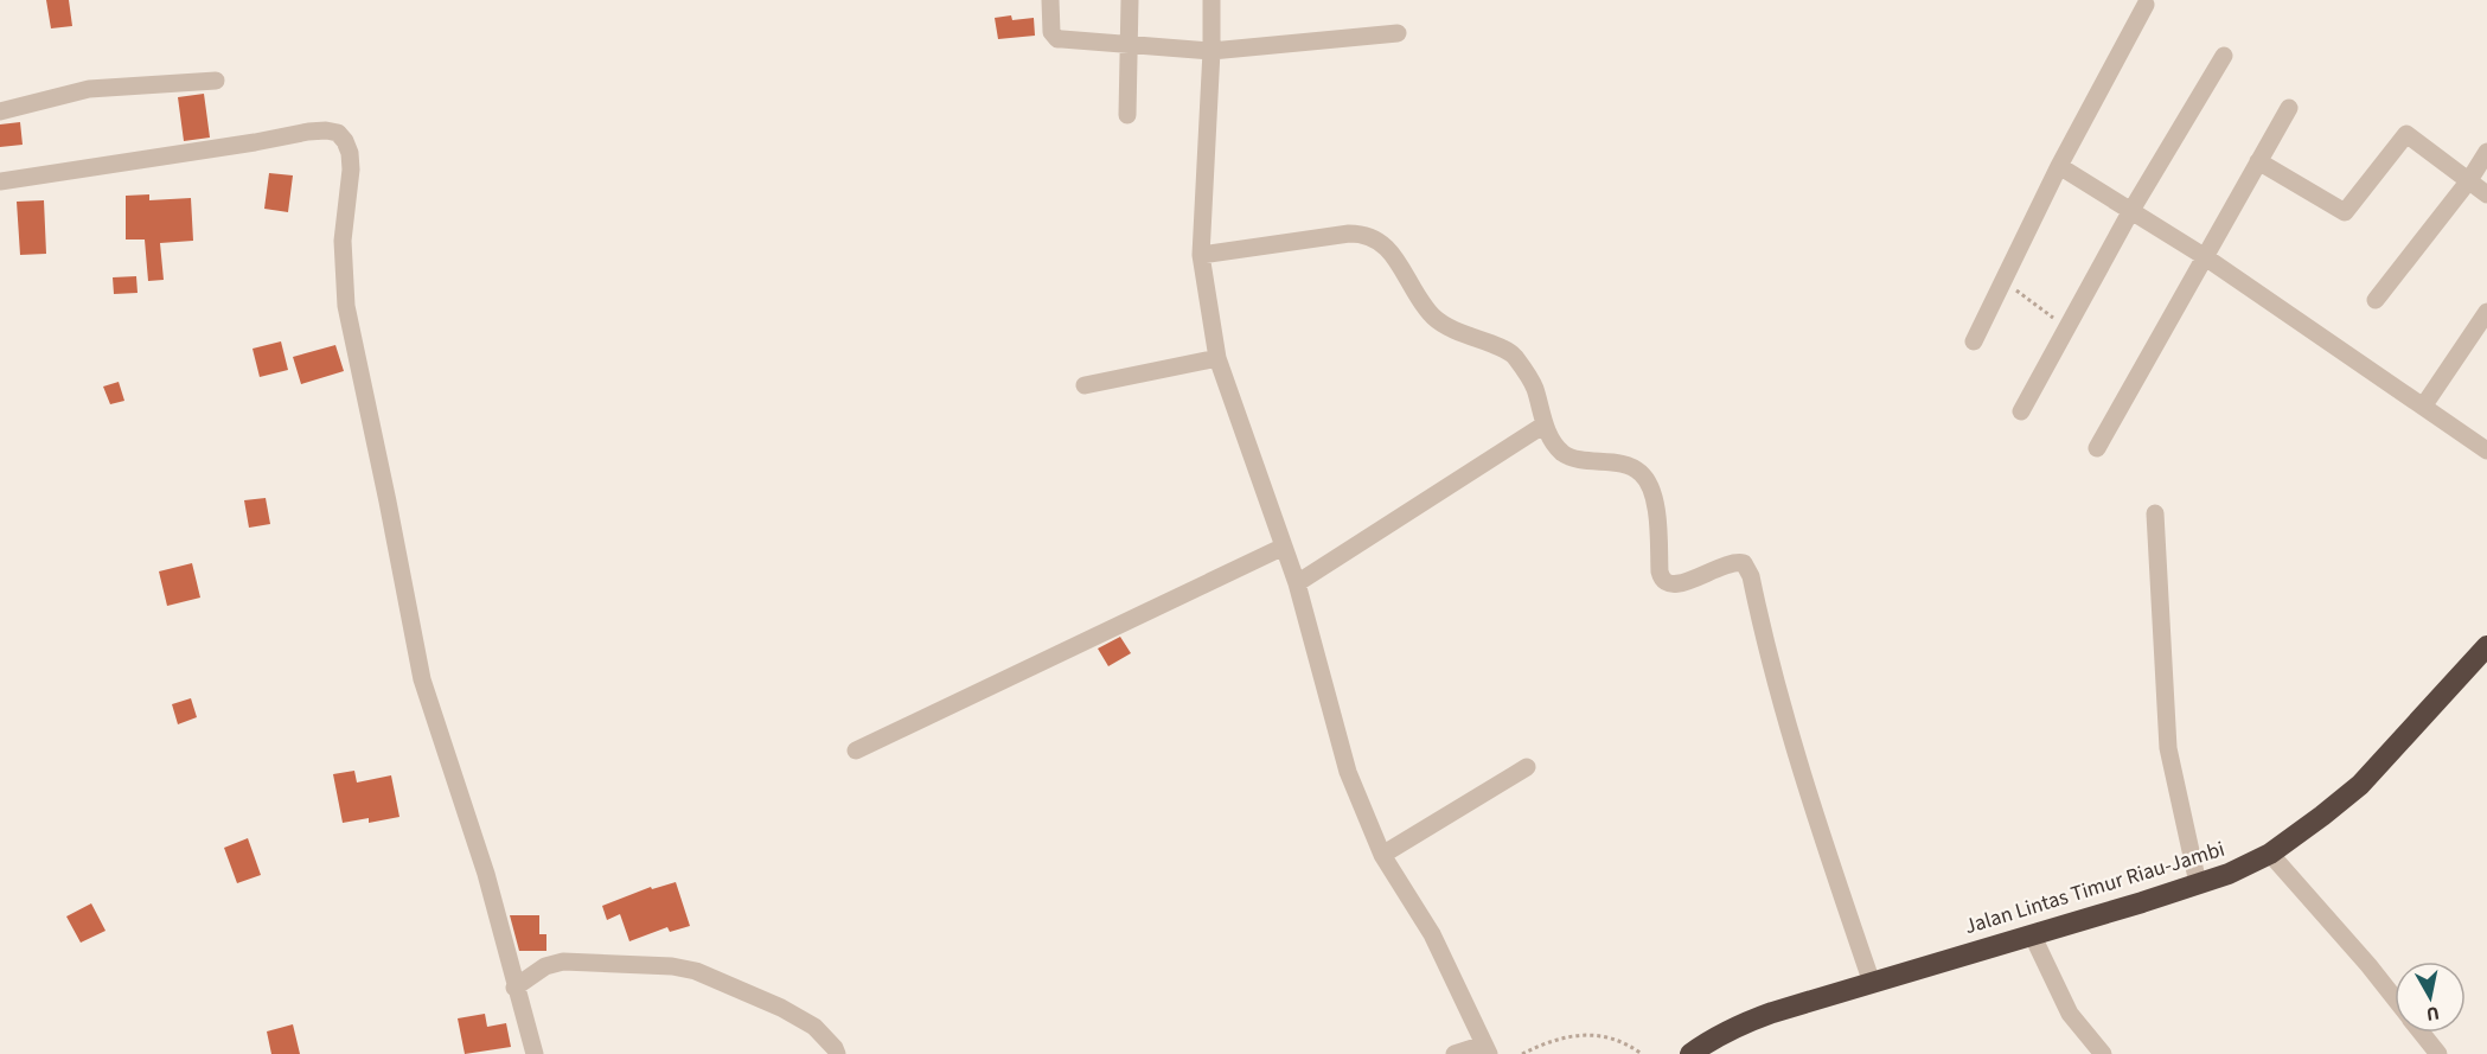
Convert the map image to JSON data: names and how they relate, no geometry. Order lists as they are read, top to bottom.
{
  "streets": {
    "highway": ["Jalan Lintas Timur Riau-Jambi"]
  },
  "north": "bottom"
}
